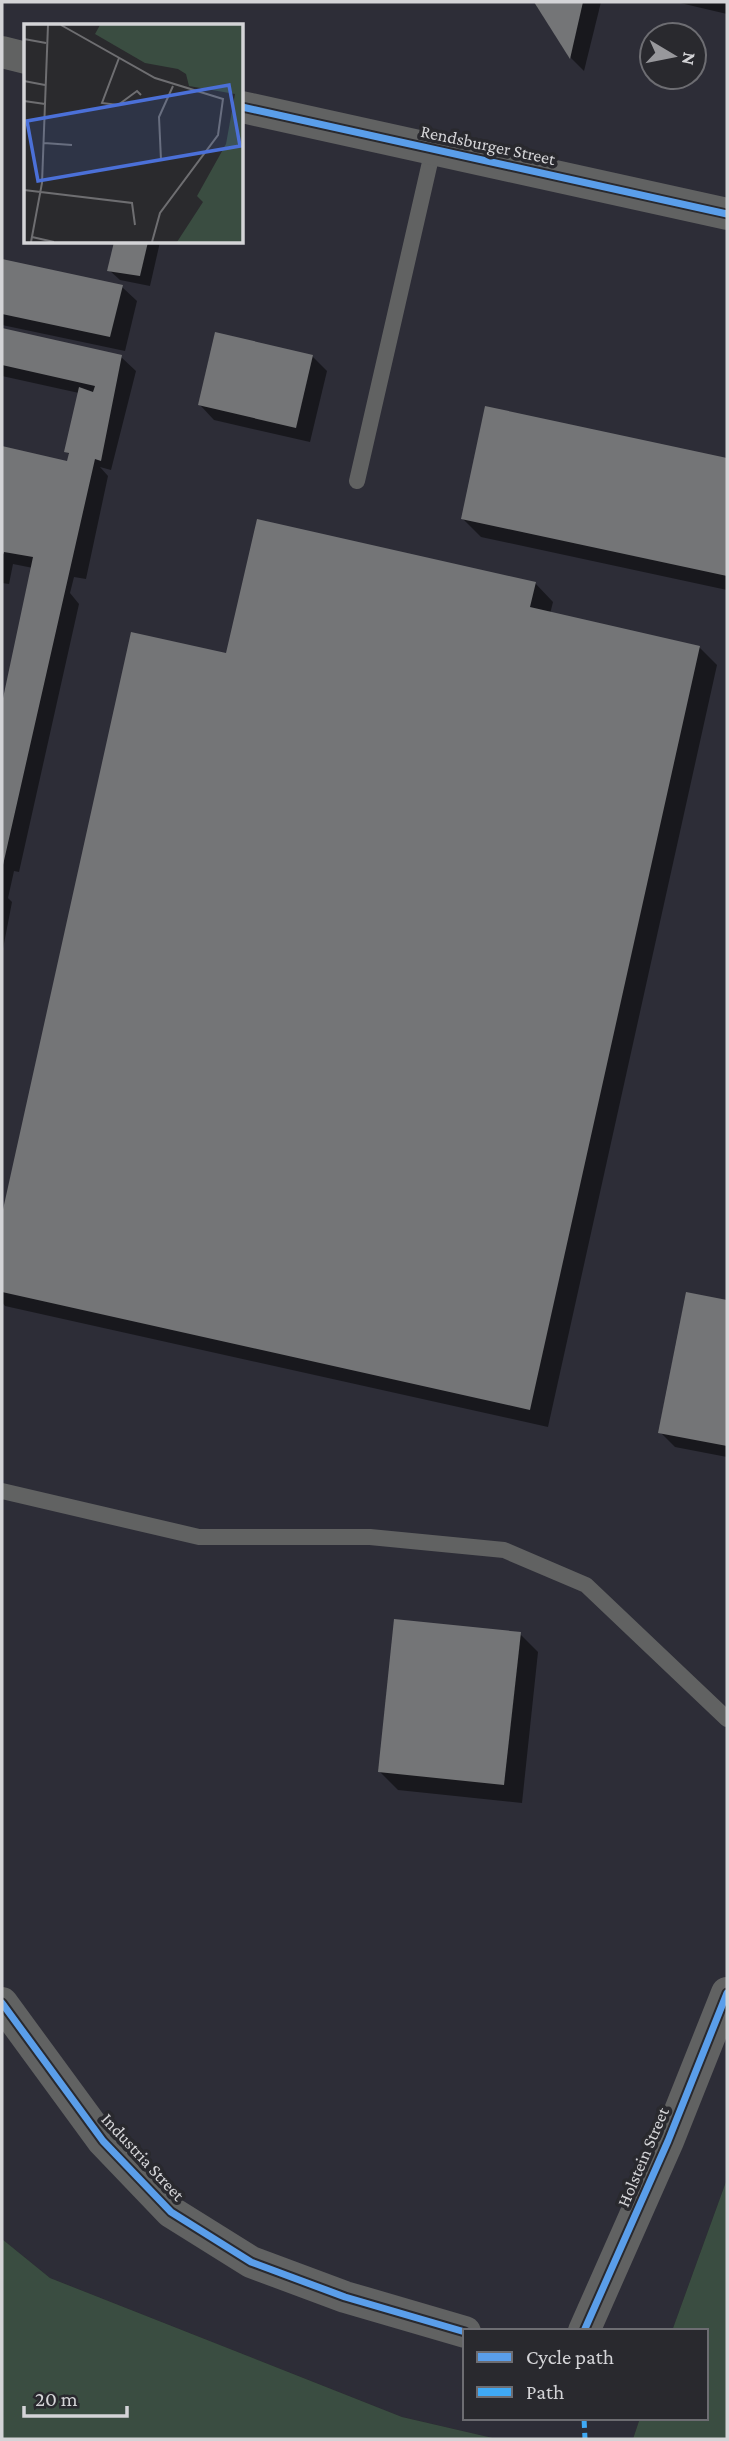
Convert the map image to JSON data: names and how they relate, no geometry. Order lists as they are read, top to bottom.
{
  "streets": {
    "street": ["Rendsburger Street", "Industria Street", "Holstein Street"]
  },
  "legend": ["Cycle path", "Path"],
  "scale_bar": "20 m",
  "north": "right"
}
